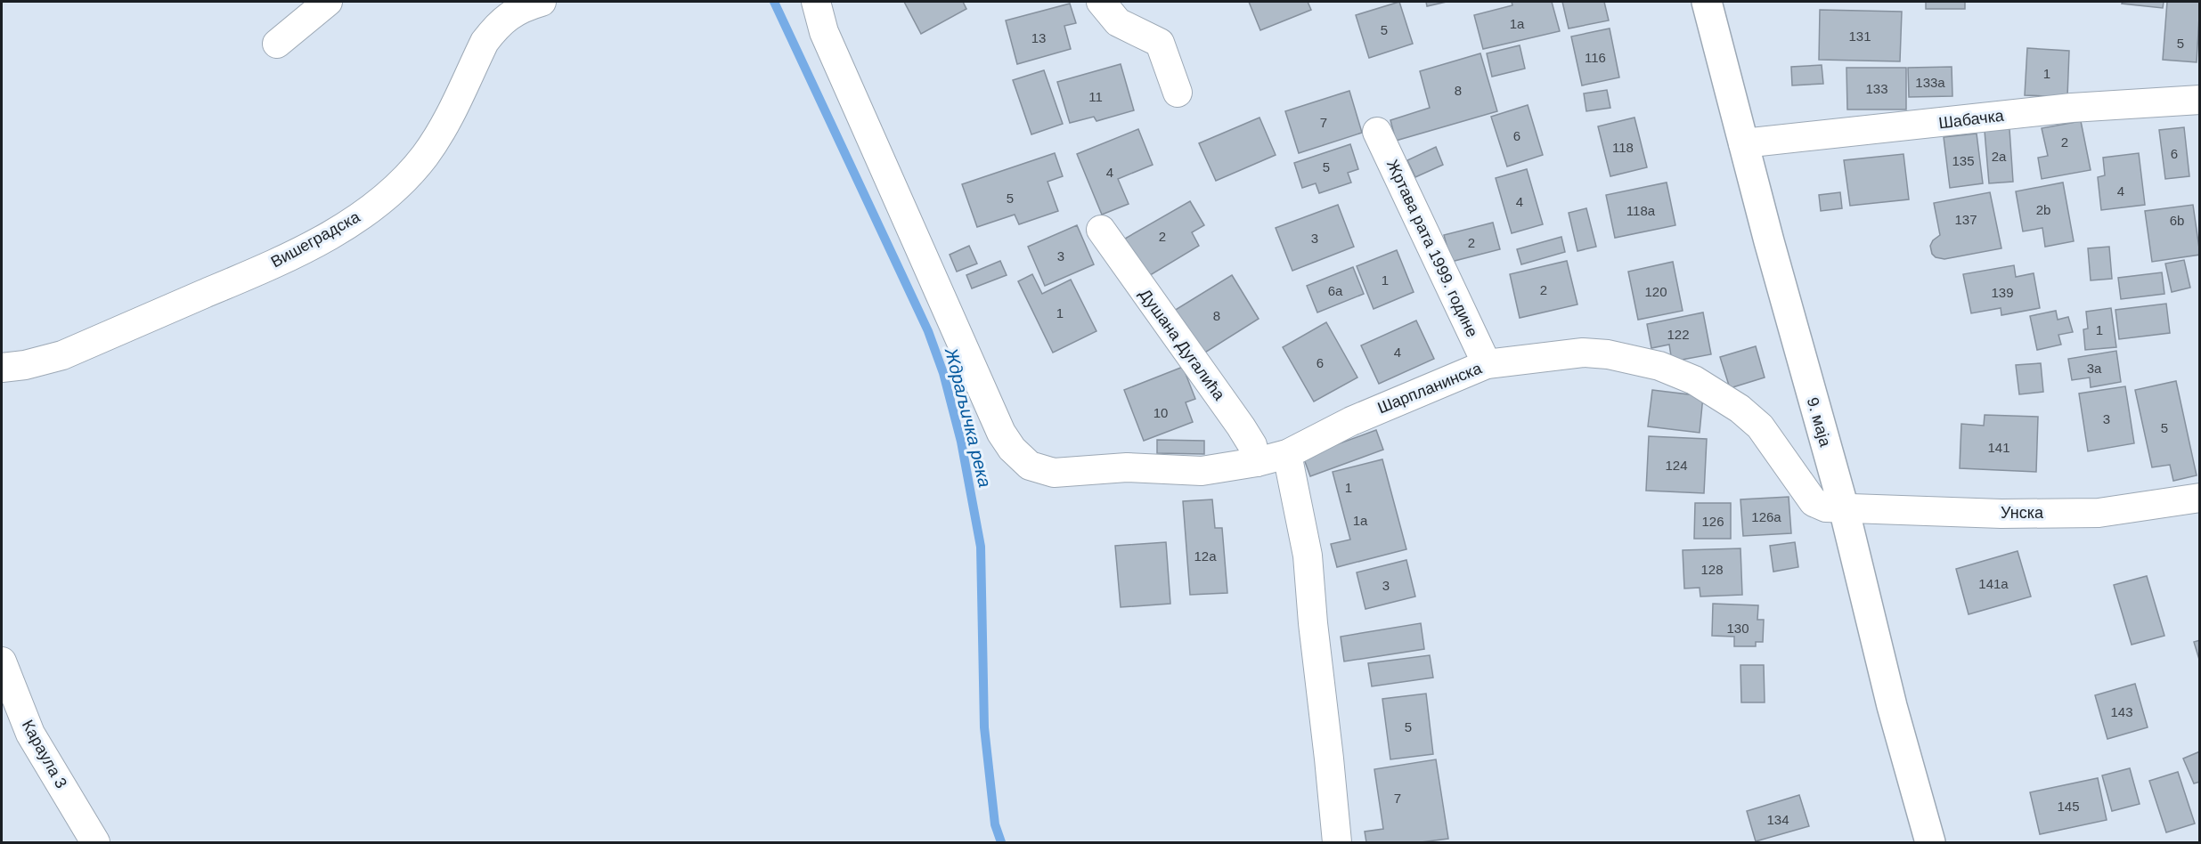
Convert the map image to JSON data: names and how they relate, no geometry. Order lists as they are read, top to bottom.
{
  "streets": {
    "main road": ["9. маја"],
    "street": [
      "Шабачка",
      "Вишеградска",
      "Жртава рата 1999. године",
      "Душана Дугалића",
      "Шарпланинска",
      "Унска",
      "Караула 3"
    ]
  },
  "crossings": [
    ["Шабачка", "9. маја"],
    ["Жртава рата 1999. године", "Шарпланинска"],
    ["Душана Дугалића", "Шарпланинска"],
    ["Шарпланинска", "9. маја"],
    ["Шарпланинска", "Унска"],
    ["9. маја", "Унска"]
  ],
  "water": ["Ждраљичка река"],
  "house_numbers": [
    "1a",
    "5",
    "131",
    "13",
    "5",
    "116",
    "1",
    "133a",
    "133",
    "8",
    "11",
    "7",
    "6",
    "2",
    "118",
    "6",
    "2a",
    "135",
    "5",
    "4",
    "4",
    "5",
    "4",
    "2b",
    "118a",
    "137",
    "6b",
    "2",
    "3",
    "2",
    "3",
    "1",
    "2",
    "6a",
    "120",
    "139",
    "1",
    "8",
    "1",
    "122",
    "4",
    "6",
    "3a",
    "10",
    "3",
    "5",
    "141",
    "124",
    "1",
    "126a",
    "1a",
    "126",
    "12a",
    "128",
    "141a",
    "3",
    "130",
    "143",
    "5",
    "7",
    "145",
    "134"
  ]
}
